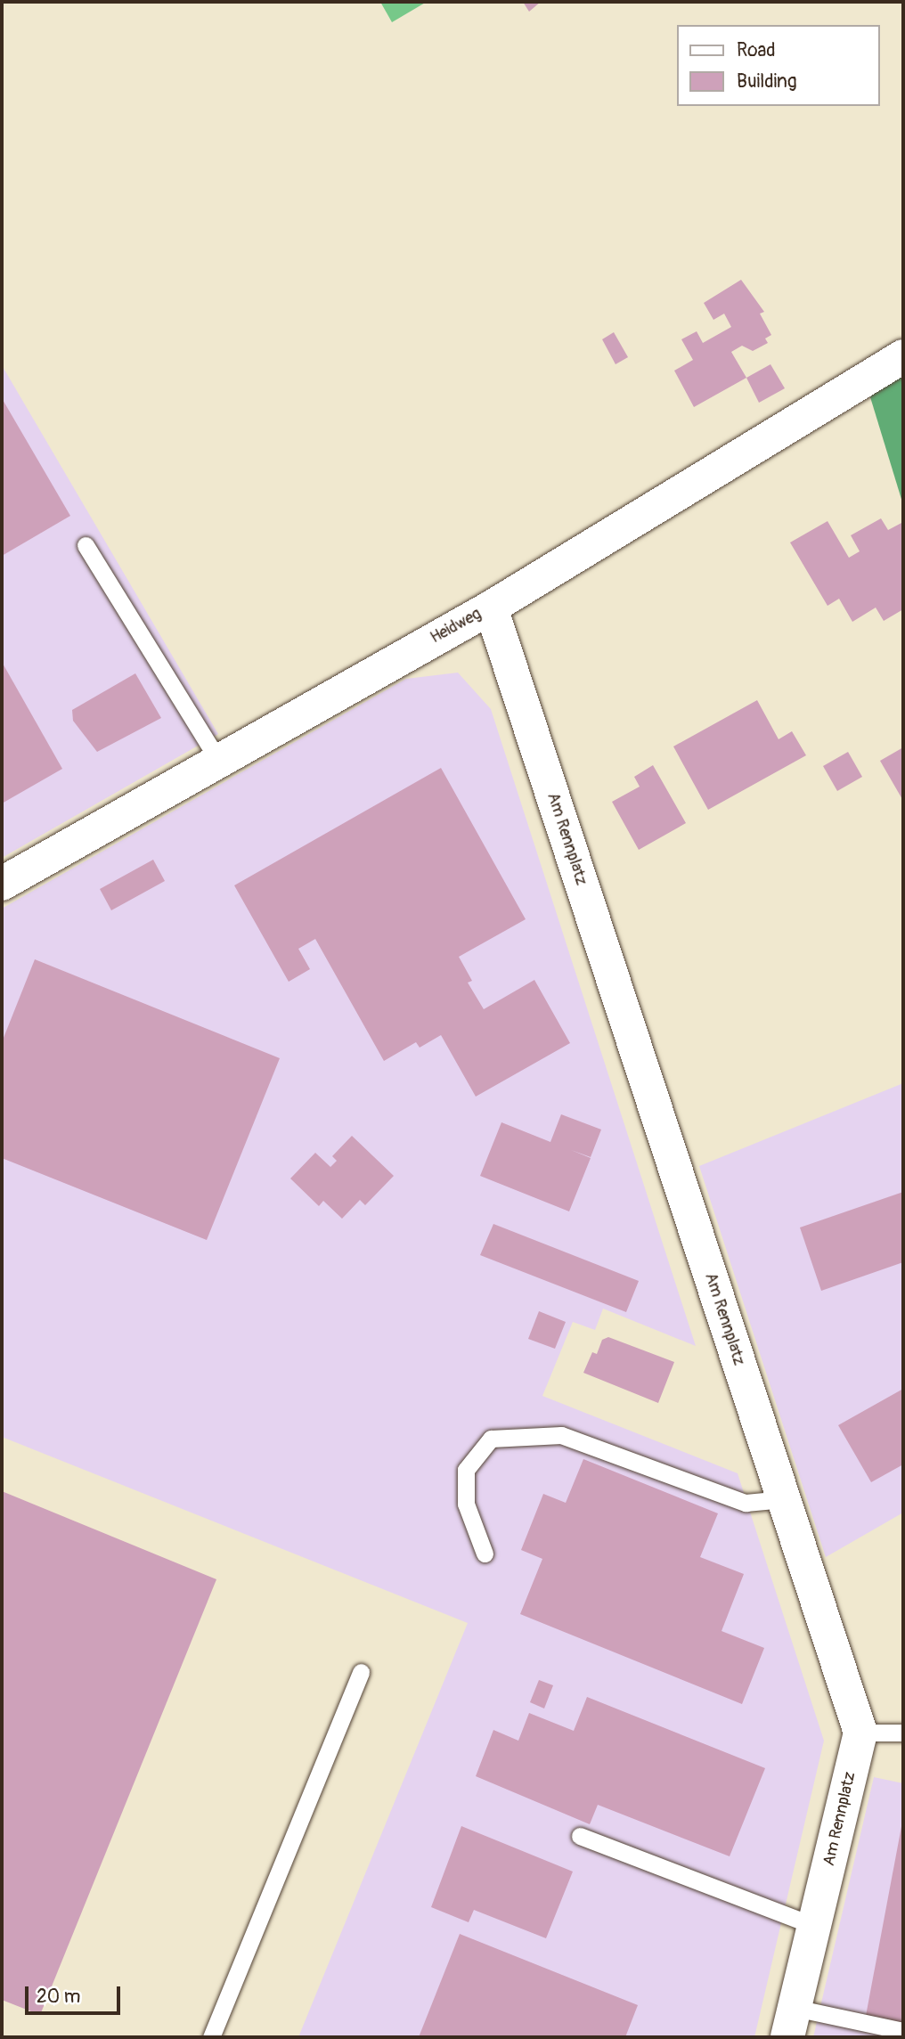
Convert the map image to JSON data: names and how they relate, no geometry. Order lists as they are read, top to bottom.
{
  "streets": {
    "street": ["Heidweg", "Am Rennplatz"]
  },
  "crossings": [
    ["Heidweg", "Am Rennplatz"]
  ],
  "legend": ["Road", "Building"],
  "scale_bar": "20 m"
}
